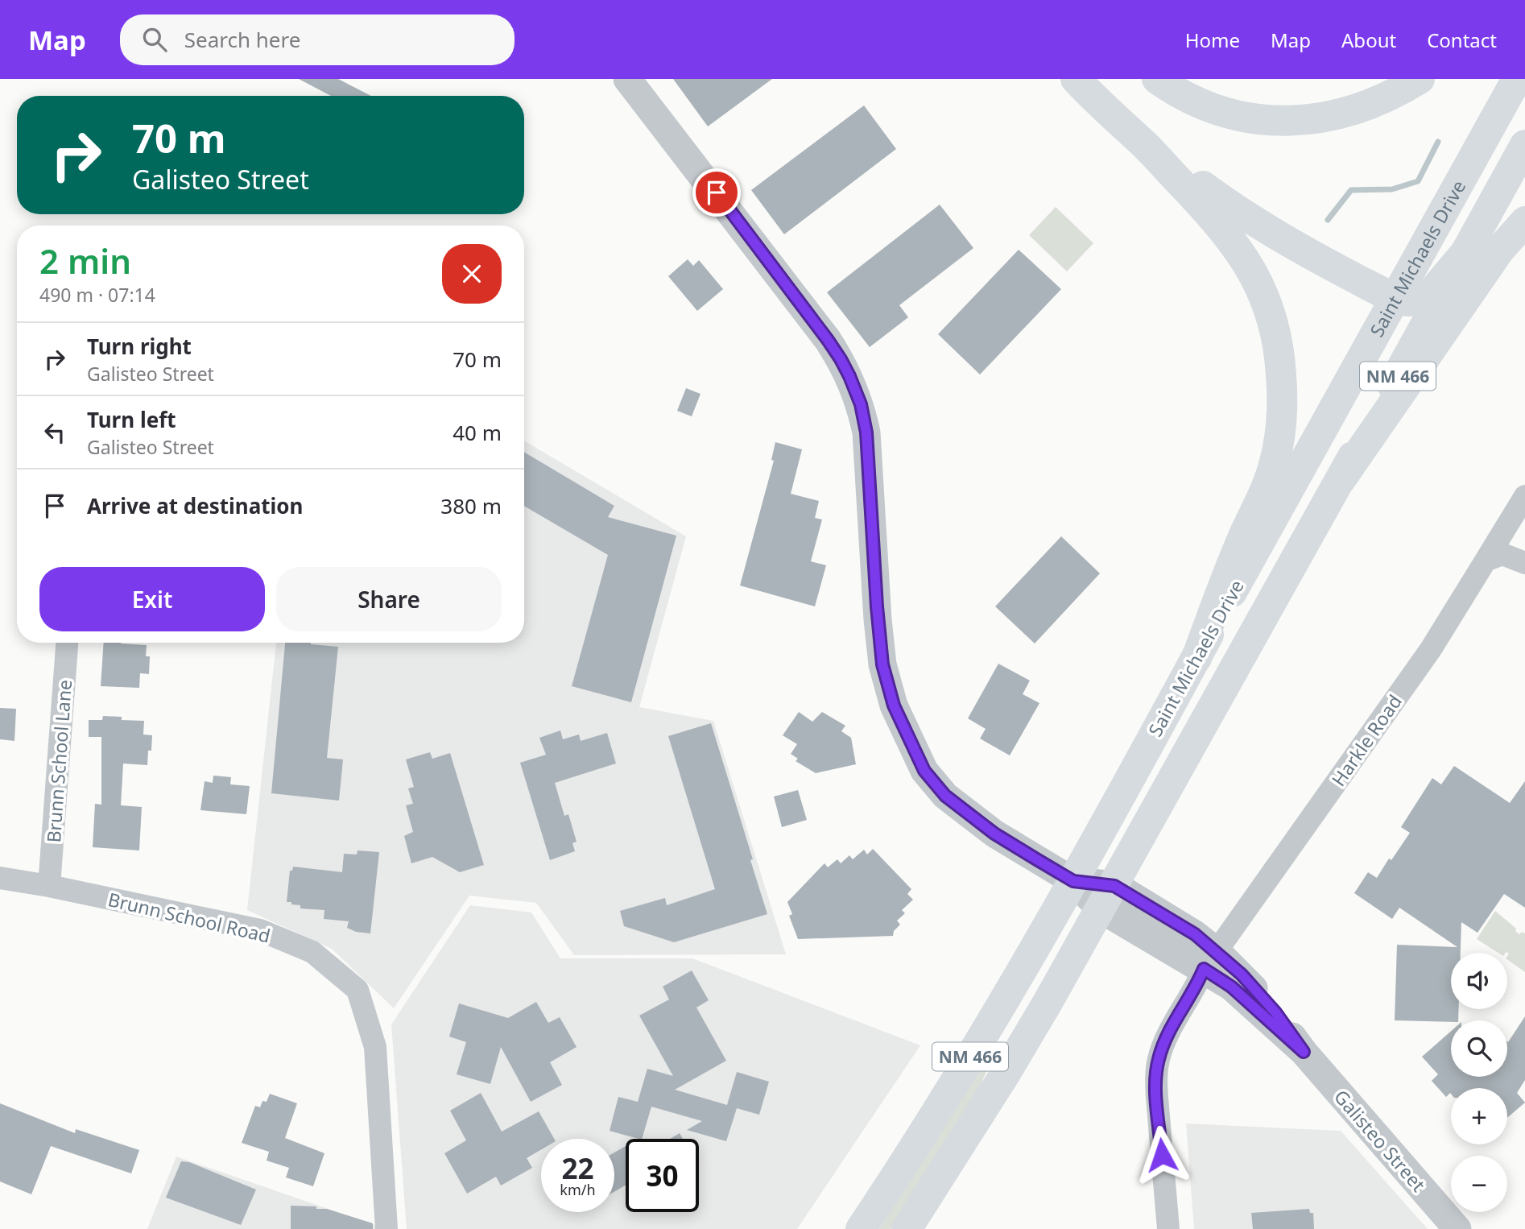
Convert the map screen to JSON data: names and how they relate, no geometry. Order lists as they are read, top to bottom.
{
  "streets": {
    "main road": ["Saint Michaels Drive", "NM 466"],
    "street": [
      "Harkle Road",
      "Brunn School Lane",
      "Brunn School Road",
      "Galisteo Street"
    ]
  },
  "crossings": [
    ["Saint Michaels Drive", "Galisteo Street"],
    ["NM 466", "Galisteo Street"],
    ["Harkle Road", "Galisteo Street"],
    ["Brunn School Lane", "Brunn School Road"]
  ],
  "page": {
    "header": "Map",
    "search": "Search here",
    "nav": [
      "Home",
      "Map",
      "About",
      "Contact"
    ],
    "turn": ["70 m", "Galisteo Street"],
    "heading": ["2 min", "490 m · 07:14"],
    "list": [
      {
        "name": "Turn right",
        "note": "Galisteo Street",
        "value": "70 m"
      },
      {
        "name": "Turn left",
        "note": "Galisteo Street",
        "value": "40 m"
      },
      {
        "name": "Arrive at destination",
        "value": "380 m"
      }
    ],
    "buttons": ["Exit", "Share"],
    "map_buttons": ["+", "−"],
    "speed": "22 km/h",
    "limit": "30"
  }
}
